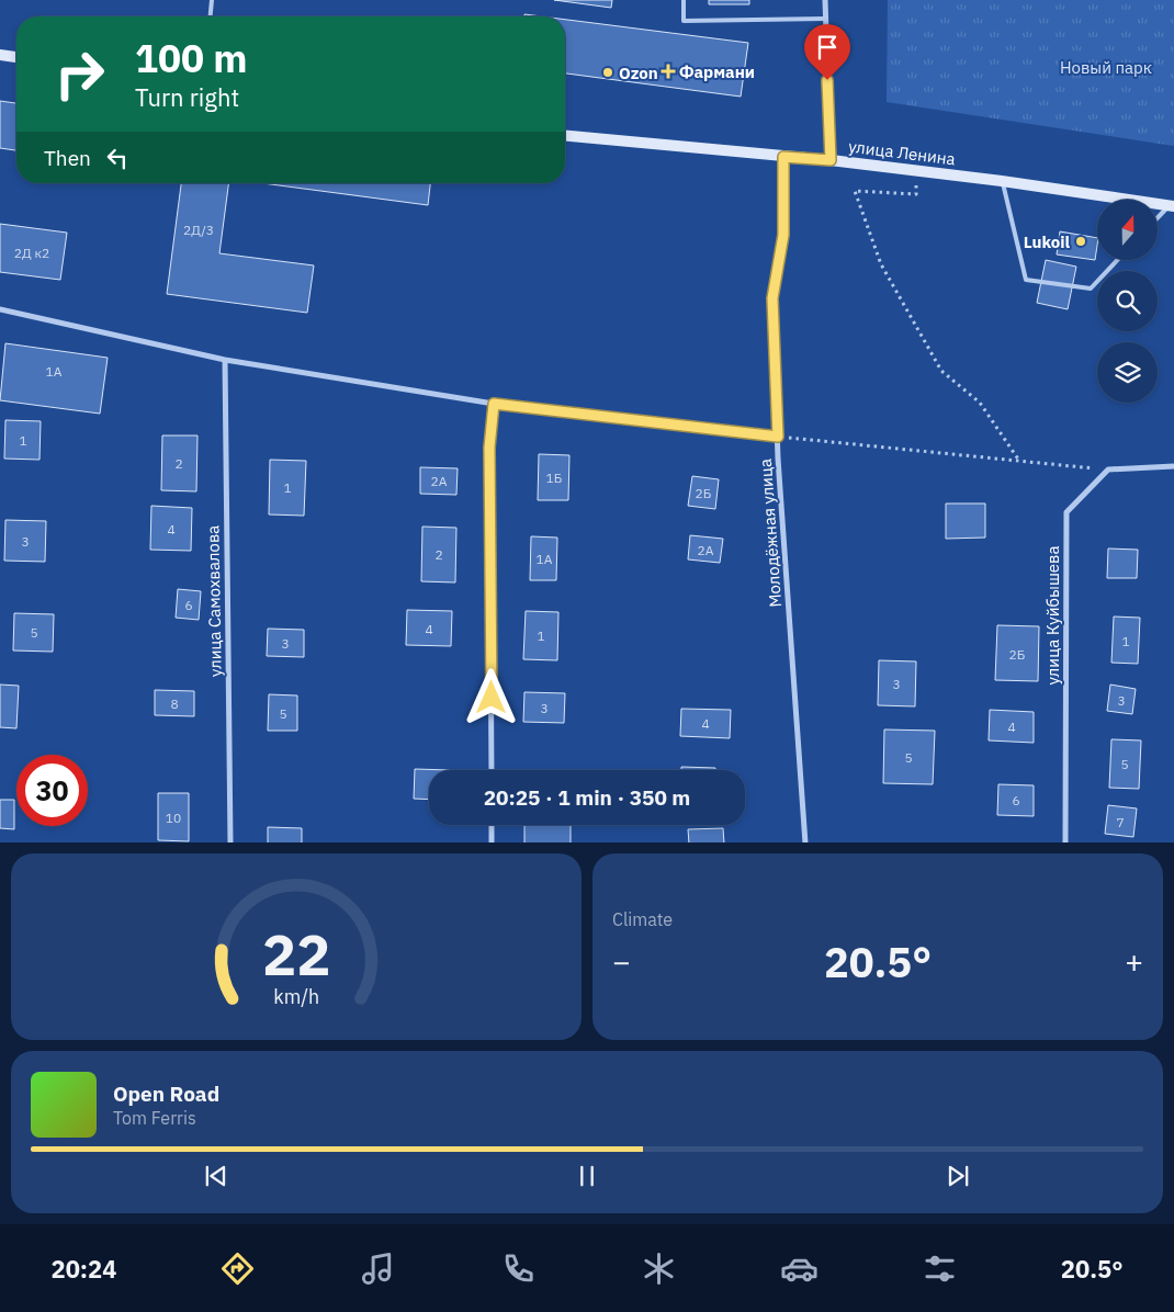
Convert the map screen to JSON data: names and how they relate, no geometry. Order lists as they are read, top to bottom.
{
  "streets": {
    "street": [
      "улица Ленина",
      "Молодёжная улица",
      "улица Самохвалова",
      "улица Куйбышева"
    ]
  },
  "crossings": [
    ["улица Ленина", "Молодёжная улица"]
  ],
  "parks": ["Новый парк"],
  "places": {
    "health": ["Фармани"],
    "other": ["Ozon", "Lukoil"]
  },
  "house_numbers": [
    "2Д/3",
    "2Д к2",
    "1А",
    "1",
    "2",
    "1Б",
    "2А",
    "1",
    "2Б",
    "4",
    "3",
    "2А",
    "2",
    "1А",
    "6",
    "4",
    "5",
    "1",
    "1",
    "3",
    "2Б",
    "3",
    "3",
    "8",
    "3",
    "5",
    "4",
    "4",
    "5",
    "5",
    "6",
    "10",
    "7"
  ],
  "north": "top",
  "page": {
    "turn": ["100 m", "Turn right"],
    "then": "Then",
    "limit": "30",
    "trip": "20:25 · 1 min · 350 m",
    "tile": "Climate",
    "heat": ["−", "20.5°", "+"],
    "song": ["Open Road", "Tom Ferris"],
    "tabs": ["20:24", "20.5°"],
    "gauge": ["22", "km/h"]
  }
}
